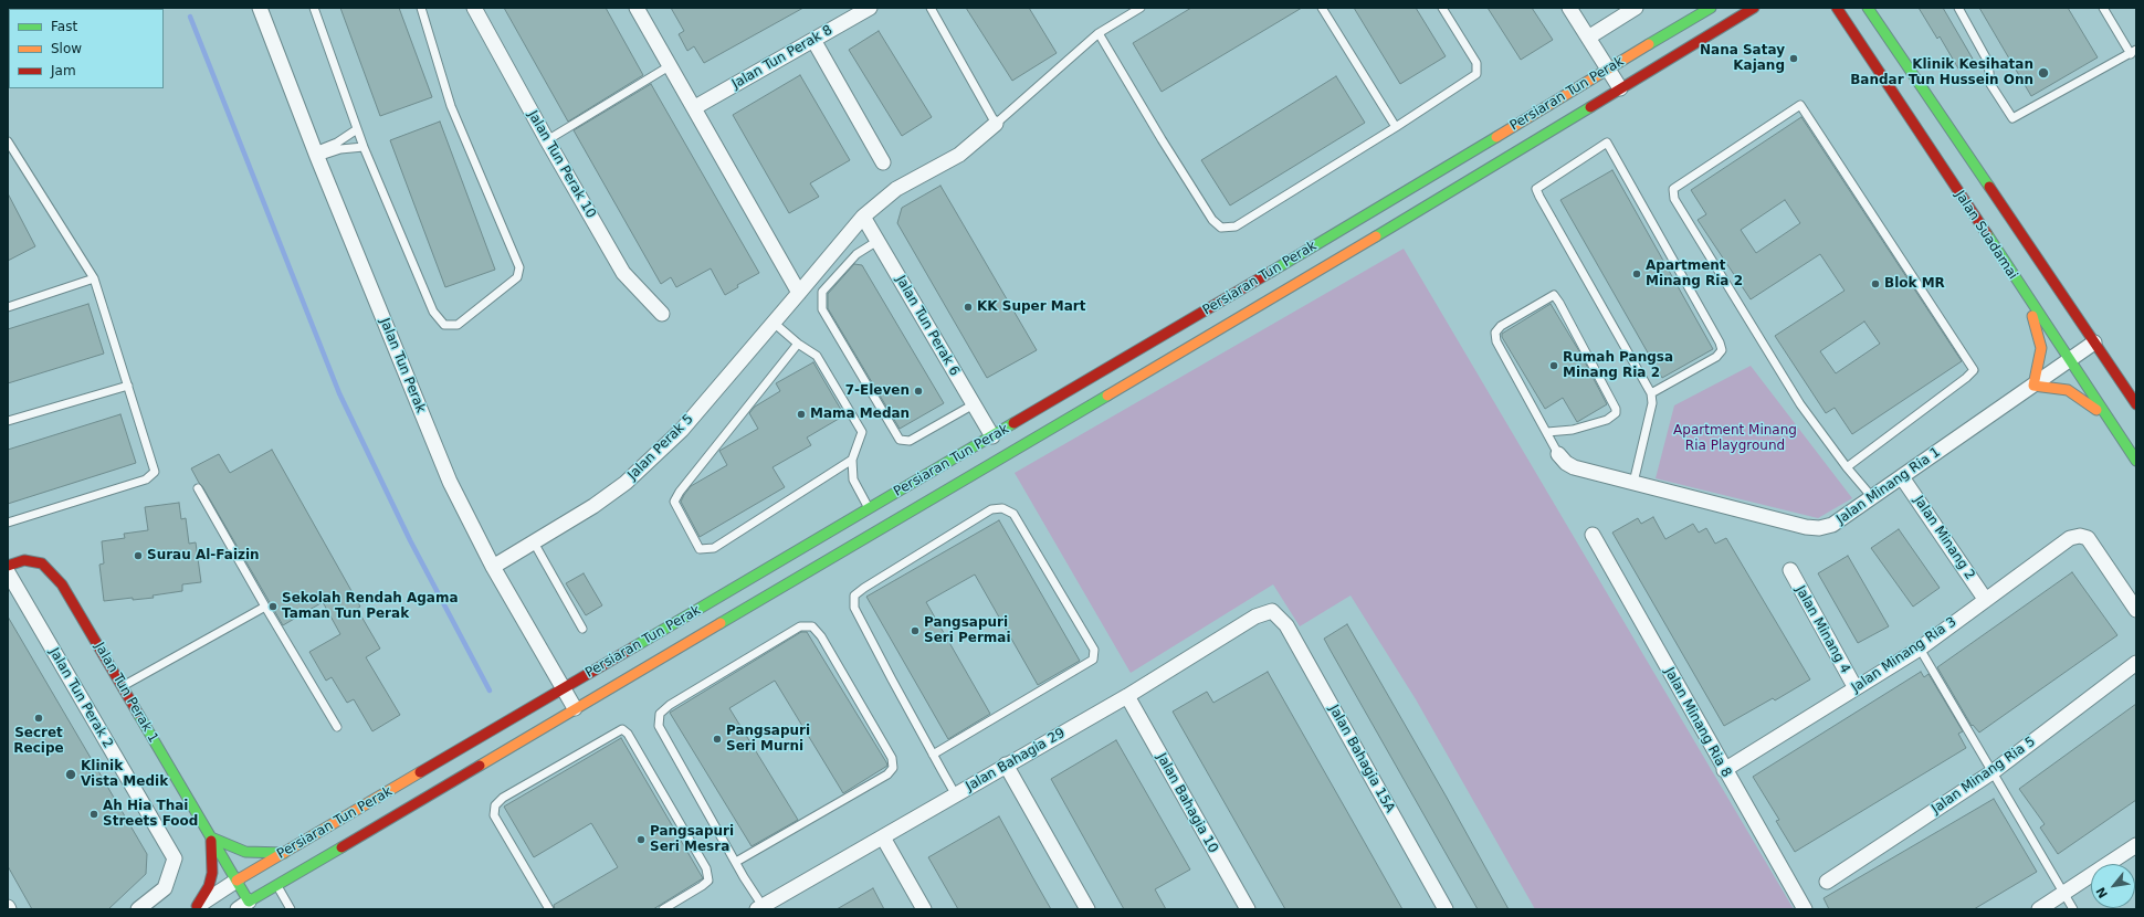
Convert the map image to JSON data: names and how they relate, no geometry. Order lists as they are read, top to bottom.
{
  "streets": {
    "street": [
      "Jalan Tun Perak 8",
      "Persiaran Tun Perak",
      "Jalan Tun Perak 10",
      "Jalan Suadamai",
      "Jalan Tun Perak 6",
      "Jalan Tun Perak",
      "Jalan Perak 5",
      "Jalan Minang Ria 1",
      "Jalan Minang 2",
      "Jalan Minang 4",
      "Jalan Minang Ria 3",
      "Jalan Tun Perak 1",
      "Jalan Tun Perak 2",
      "Jalan Minang Ria 8",
      "Jalan Bahagia 15A",
      "Jalan Bahagia 29",
      "Jalan Minang Ria 5",
      "Jalan Bahagia 10"
    ]
  },
  "crossings": [
    ["Persiaran Tun Perak", "Jalan Tun Perak 6"],
    ["Persiaran Tun Perak", "Jalan Tun Perak"],
    ["Persiaran Tun Perak", "Jalan Tun Perak 1"],
    ["Jalan Suadamai", "Jalan Minang Ria 1"],
    ["Jalan Tun Perak 6", "Jalan Perak 5"],
    ["Jalan Tun Perak", "Jalan Perak 5"],
    ["Jalan Minang Ria 1", "Jalan Minang 2"],
    ["Jalan Minang 2", "Jalan Minang Ria 3"],
    ["Jalan Minang 4", "Jalan Minang Ria 3"],
    ["Jalan Minang Ria 3", "Jalan Minang Ria 8"],
    ["Jalan Bahagia 15A", "Jalan Bahagia 29"],
    ["Jalan Bahagia 29", "Jalan Bahagia 10"]
  ],
  "parks": ["Apartment Minang Ria Playground"],
  "places": [
    "Nana Satay Kajang",
    "Klinik Kesihatan Bandar Tun Hussein Onn",
    "Apartment Minang Ria 2",
    "Blok MR",
    "KK Super Mart",
    "Rumah Pangsa Minang Ria 2",
    "7-Eleven",
    "Mama Medan",
    "Surau Al-Faizin",
    "Sekolah Rendah Agama Taman Tun Perak",
    "Pangsapuri Seri Permai",
    "Secret Recipe",
    "Pangsapuri Seri Murni",
    "Klinik Vista Medik",
    "Ah Hia Thai Streets Food",
    "Pangsapuri Seri Mesra"
  ],
  "legend": ["Fast", "Slow", "Jam"],
  "north": "bottom left"
}
